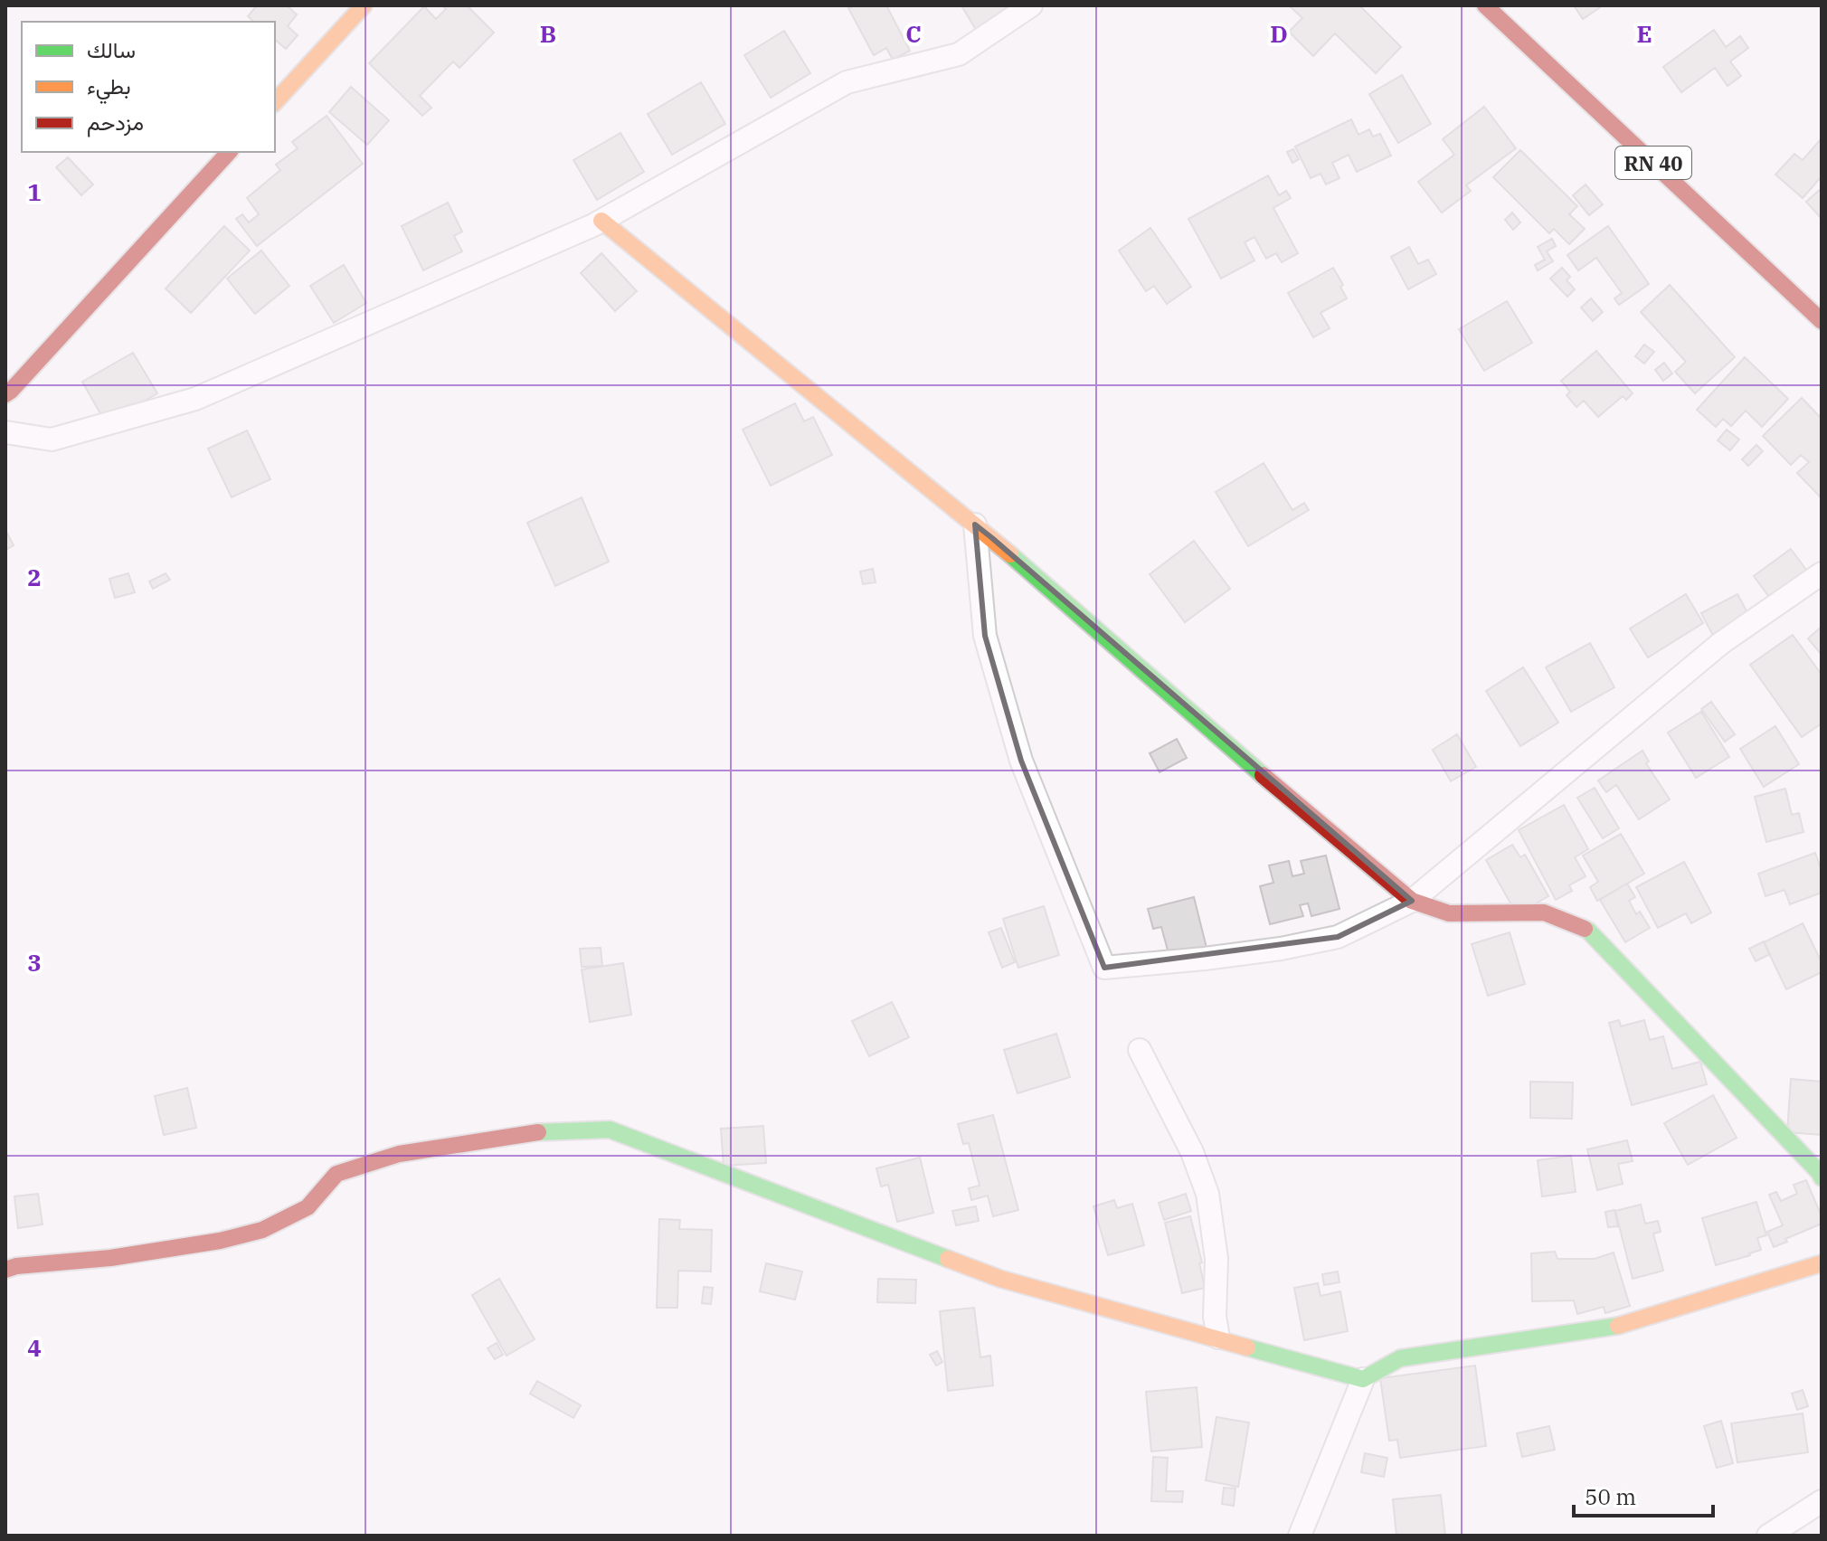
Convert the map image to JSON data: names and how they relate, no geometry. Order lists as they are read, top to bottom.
{
  "streets": {
    "street": ["RN 40"]
  },
  "legend": ["سالك", "بطيء", "مزدحم"],
  "scale_bar": "50 m",
  "grid": {
    "columns": [
      "B",
      "C",
      "D",
      "E"
    ],
    "rows": [
      "1",
      "2",
      "3",
      "4"
    ]
  }
}
